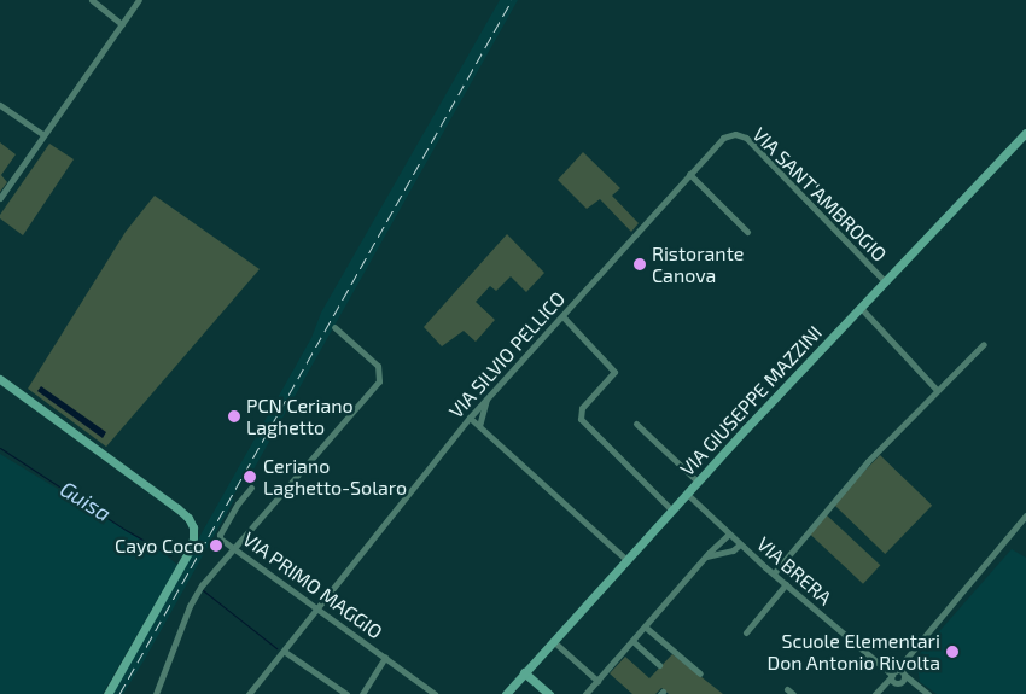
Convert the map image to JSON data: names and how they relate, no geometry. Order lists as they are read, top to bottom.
{
  "streets": {
    "street": [
      "VIA SANT'AMBROGIO",
      "VIA SILVIO PELLICO",
      "VIA GIUSEPPE MAZZINI",
      "VIA BRERA",
      "VIA PRIMO MAGGIO"
    ]
  },
  "crossings": [
    ["VIA SANT'AMBROGIO", "VIA SILVIO PELLICO"],
    ["VIA SANT'AMBROGIO", "VIA GIUSEPPE MAZZINI"],
    ["VIA SILVIO PELLICO", "VIA PRIMO MAGGIO"],
    ["VIA GIUSEPPE MAZZINI", "VIA BRERA"]
  ],
  "water": ["Guisa"],
  "places": [
    "Ristorante Canova",
    "PCN Ceriano Laghetto",
    "Ceriano Laghetto-Solaro",
    "Cayo Coco",
    "Scuole Elementari Don Antonio Rivolta"
  ]
}
